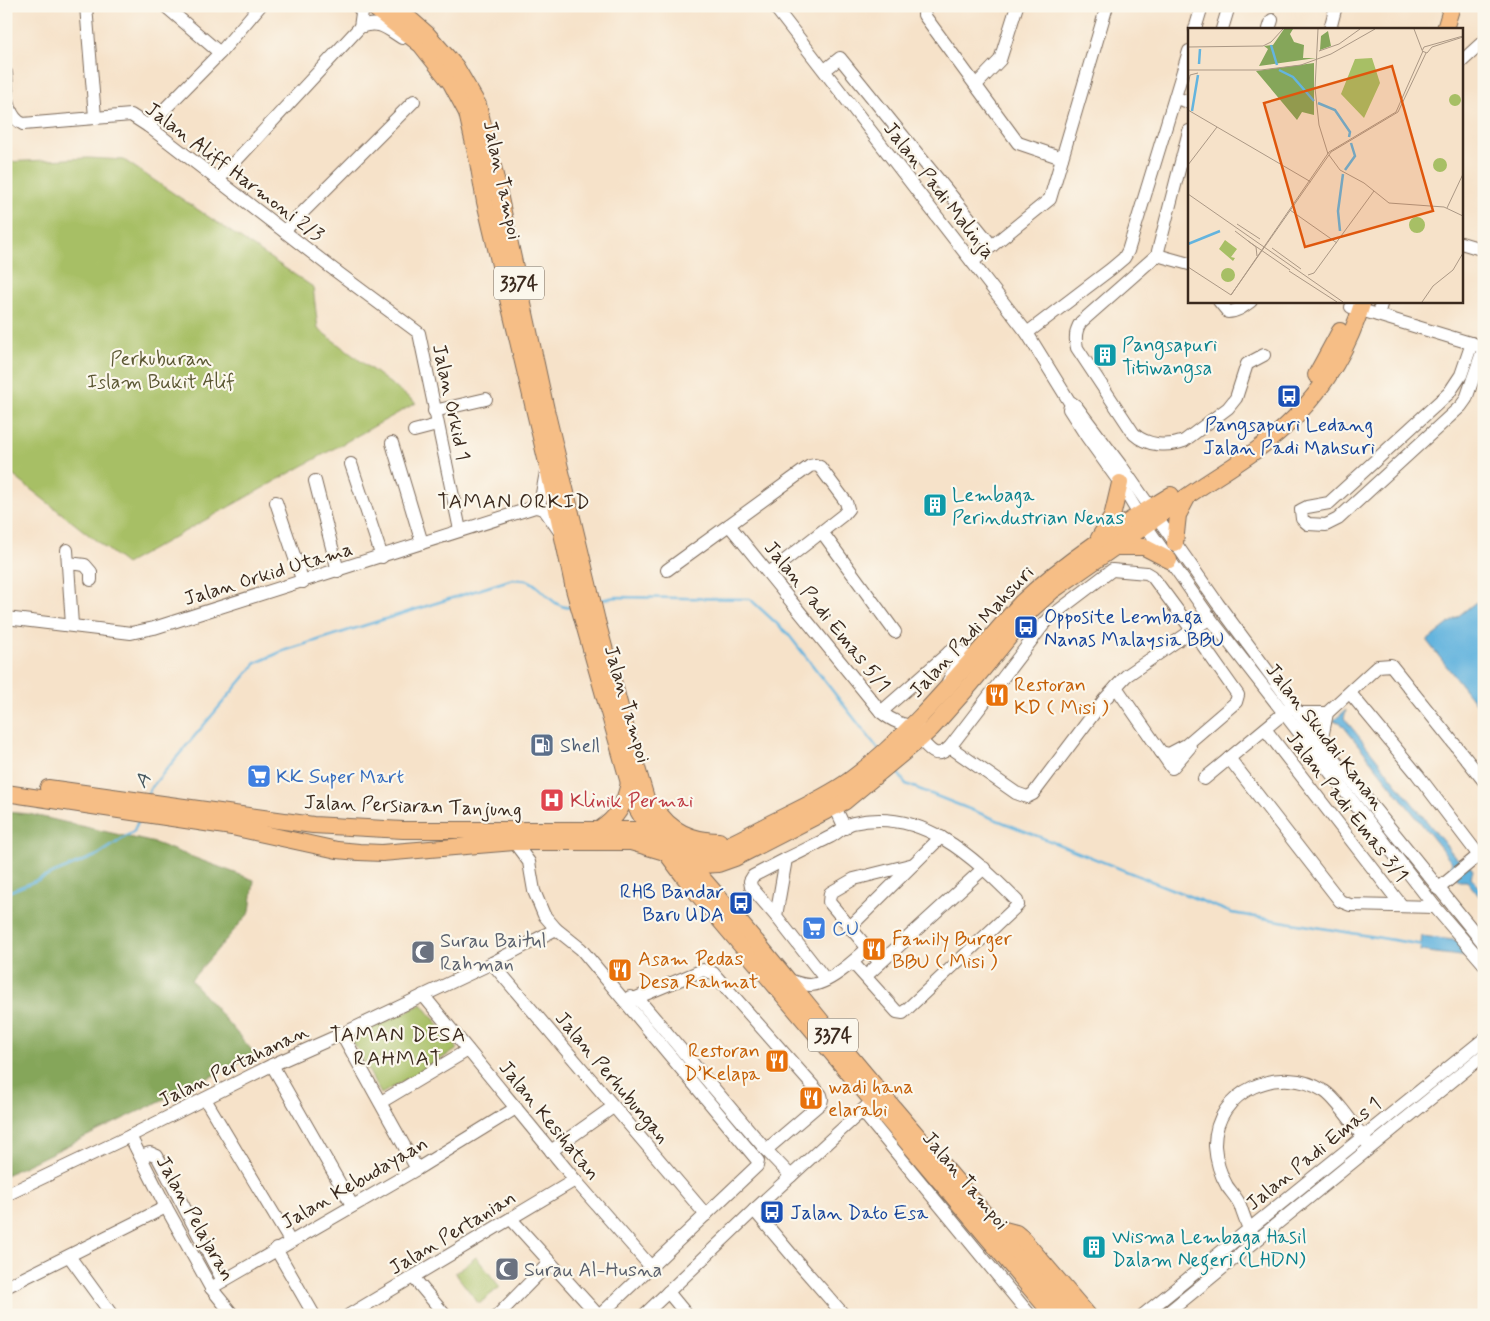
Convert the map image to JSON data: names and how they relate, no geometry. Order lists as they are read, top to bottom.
{
  "streets": {
    "main road": [
      "Jalan Tampoi",
      "3374",
      "Jalan Padi Mahsuri",
      "Jalan Persiaran Tanjung"
    ],
    "street": [
      "Jalan Aliff Harmoni 2/3",
      "Jalan Padi Malinja",
      "Jalan Orkid 1",
      "Jalan Orkid Utama",
      "Jalan Padi Emas 5/1",
      "Jalan Skudai Kanan",
      "Jalan Padi Emas 3/1",
      "Jalan Pertahanan",
      "Jalan Perhubungan",
      "Jalan Kesihatan",
      "Jalan Padi Emas 1",
      "Jalan Kebudayaan",
      "Jalan Pelajaran",
      "Jalan Pertanian"
    ]
  },
  "crossings": [
    ["Jalan Aliff Harmoni 2/3", "Jalan Orkid 1"],
    ["Jalan Tampoi", "Jalan Padi Mahsuri"],
    ["Jalan Tampoi", "Jalan Persiaran Tanjung"],
    ["Jalan Padi Malinja", "Jalan Padi Mahsuri"],
    ["Jalan Padi Malinja", "Jalan Skudai Kanan"],
    ["Jalan Orkid 1", "Jalan Orkid Utama"],
    ["Jalan Padi Emas 5/1", "Jalan Padi Mahsuri"],
    ["Jalan Padi Mahsuri", "Jalan Skudai Kanan"],
    ["Jalan Padi Mahsuri", "Jalan Persiaran Tanjung"],
    ["Jalan Pertahanan", "Jalan Perhubungan"],
    ["Jalan Pertahanan", "Jalan Kesihatan"],
    ["Jalan Pertahanan", "Jalan Pelajaran"],
    ["Jalan Kesihatan", "Jalan Kebudayaan"],
    ["Jalan Kesihatan", "Jalan Pertanian"],
    ["Jalan Kebudayaan", "Jalan Pelajaran"]
  ],
  "districts": ["TAMAN ORKID", "TAMAN DESA RAHMAT"],
  "water": ["A"],
  "parks": ["Perkuburan Islam Bukit Alif"],
  "places": {
    "building": ["Pangsapuri Titiwangsa", "Lembaga Perindustrian Nenas", "Wisma Lembaga Hasil Dalam Negeri (LHDN)"],
    "bus stop": [
      "Pangsapuri Ledang Jalan Padi Mahsuri",
      "Opposite Lembaga Nanas Malaysia BBU",
      "RHB Bandar Baru UDA",
      "Jalan Dato Esa"
    ],
    "restaurant": [
      "Restoran KD ( Misi )",
      "Family Burger BBU ( Misi )",
      "Asam Pedas Desa Rahmat",
      "Restoran D’Kelapa",
      "wadi hana elarabi"
    ],
    "fuel station": ["Shell"],
    "supermarket": ["KK Super Mart", "CU"],
    "hospital": ["Klinik Permai"],
    "mosque": ["Surau Baitul Rahman", "Surau Al-Husna"]
  }
}
